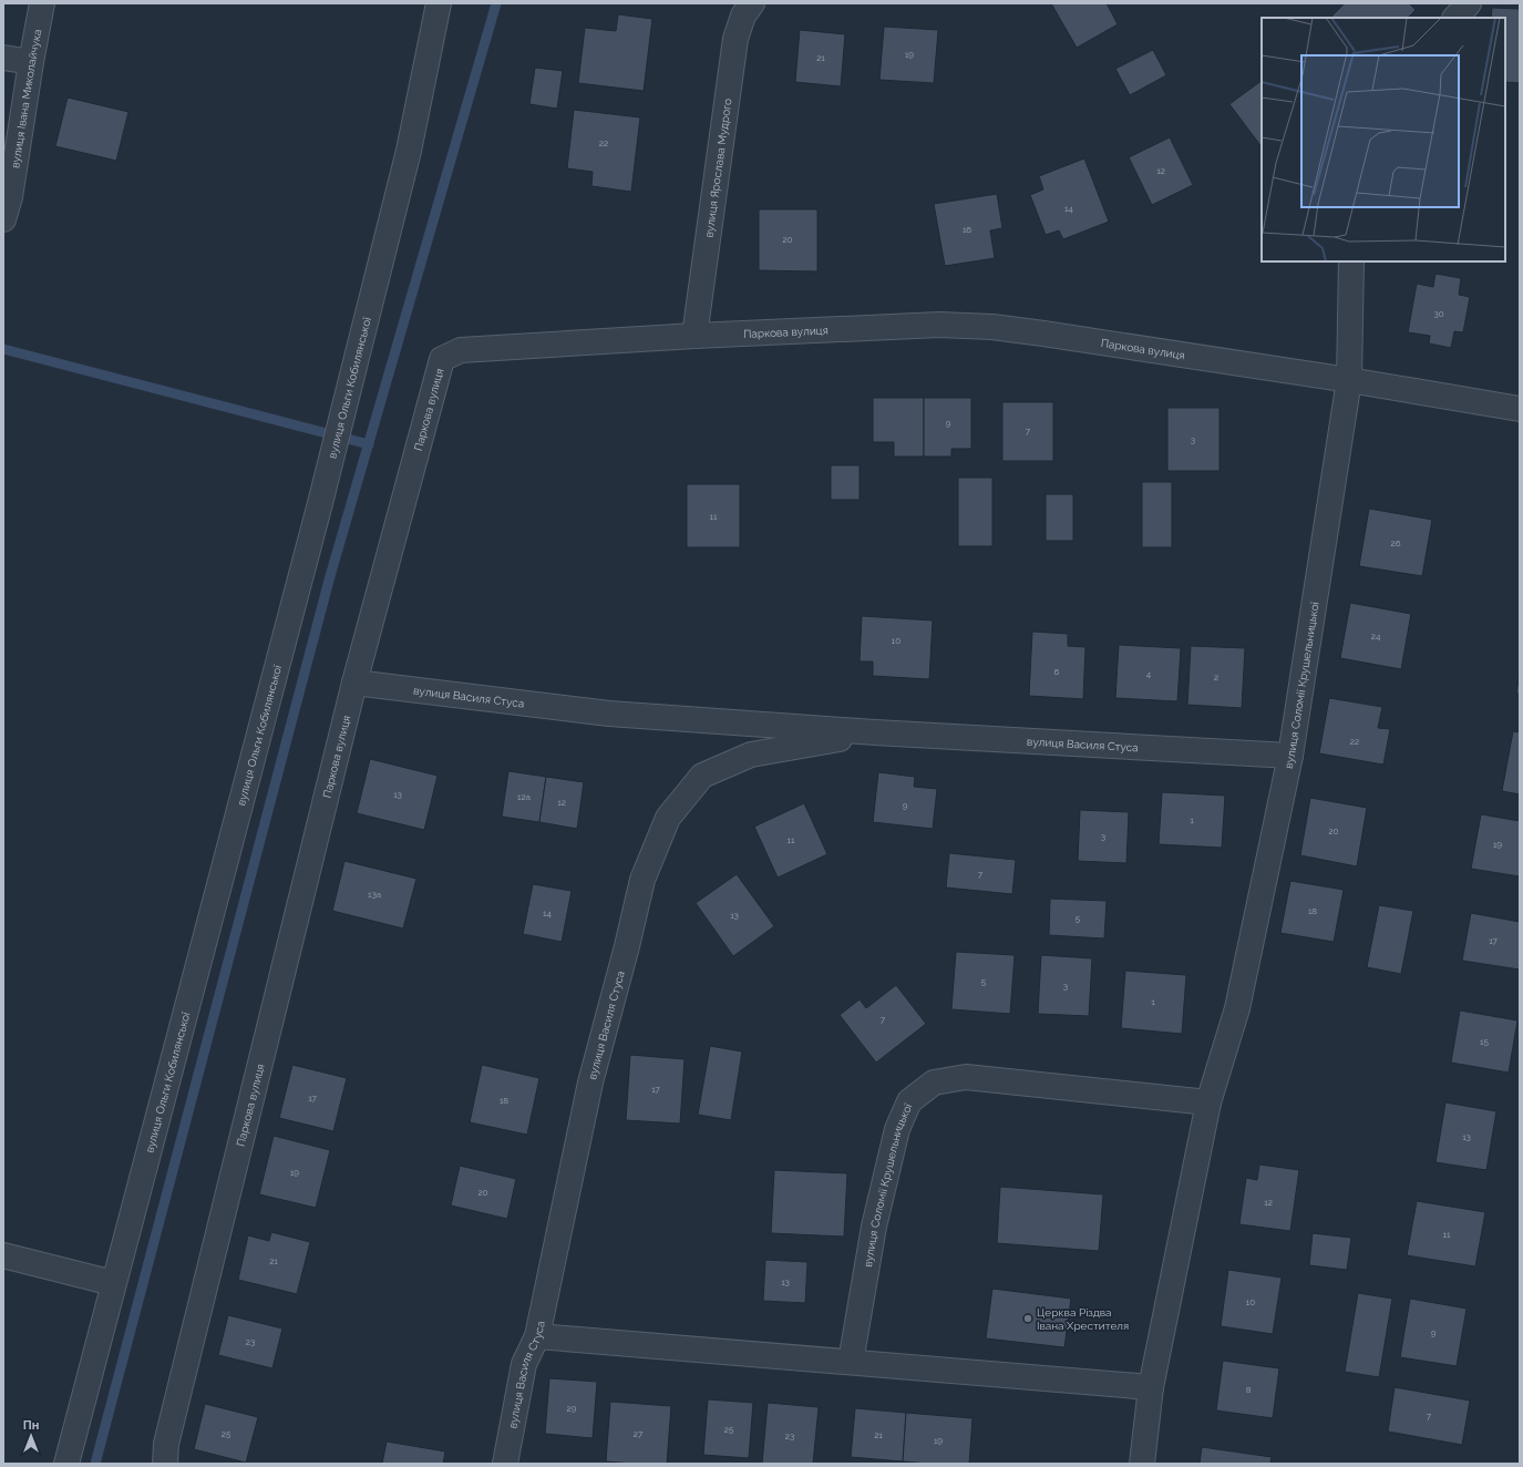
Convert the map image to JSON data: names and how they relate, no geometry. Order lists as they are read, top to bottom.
{
  "streets": {
    "street": [
      "вулиця Івана Миколайчука",
      "вулиця Ярослава Мудрого",
      "Паркова вулиця",
      "вулиця Ольги Кобилянської",
      "вулиця Соломії Крушельницької",
      "вулиця Василя Стуса"
    ]
  },
  "crossings": [
    ["вулиця Ярослава Мудрого", "Паркова вулиця"],
    ["Паркова вулиця", "вулиця Соломії Крушельницької"],
    ["Паркова вулиця", "вулиця Василя Стуса"],
    ["вулиця Соломії Крушельницької", "вулиця Василя Стуса"]
  ],
  "places": ["Церква Різдва Івана Хрестителя"],
  "house_numbers": [
    "19",
    "21",
    "22",
    "12",
    "14",
    "16",
    "20",
    "30",
    "9",
    "7",
    "3",
    "11",
    "26",
    "24",
    "10",
    "6",
    "4",
    "2",
    "22",
    "13",
    "12а",
    "12",
    "9",
    "1",
    "20",
    "3",
    "11",
    "19",
    "7",
    "13а",
    "18",
    "14",
    "13",
    "5",
    "17",
    "5",
    "3",
    "1",
    "7",
    "15",
    "17",
    "17",
    "18",
    "13",
    "19",
    "20",
    "12",
    "11",
    "21",
    "13",
    "10",
    "9",
    "23",
    "8",
    "29",
    "7",
    "25",
    "25",
    "27",
    "21",
    "23",
    "19"
  ],
  "north": "top"
}
